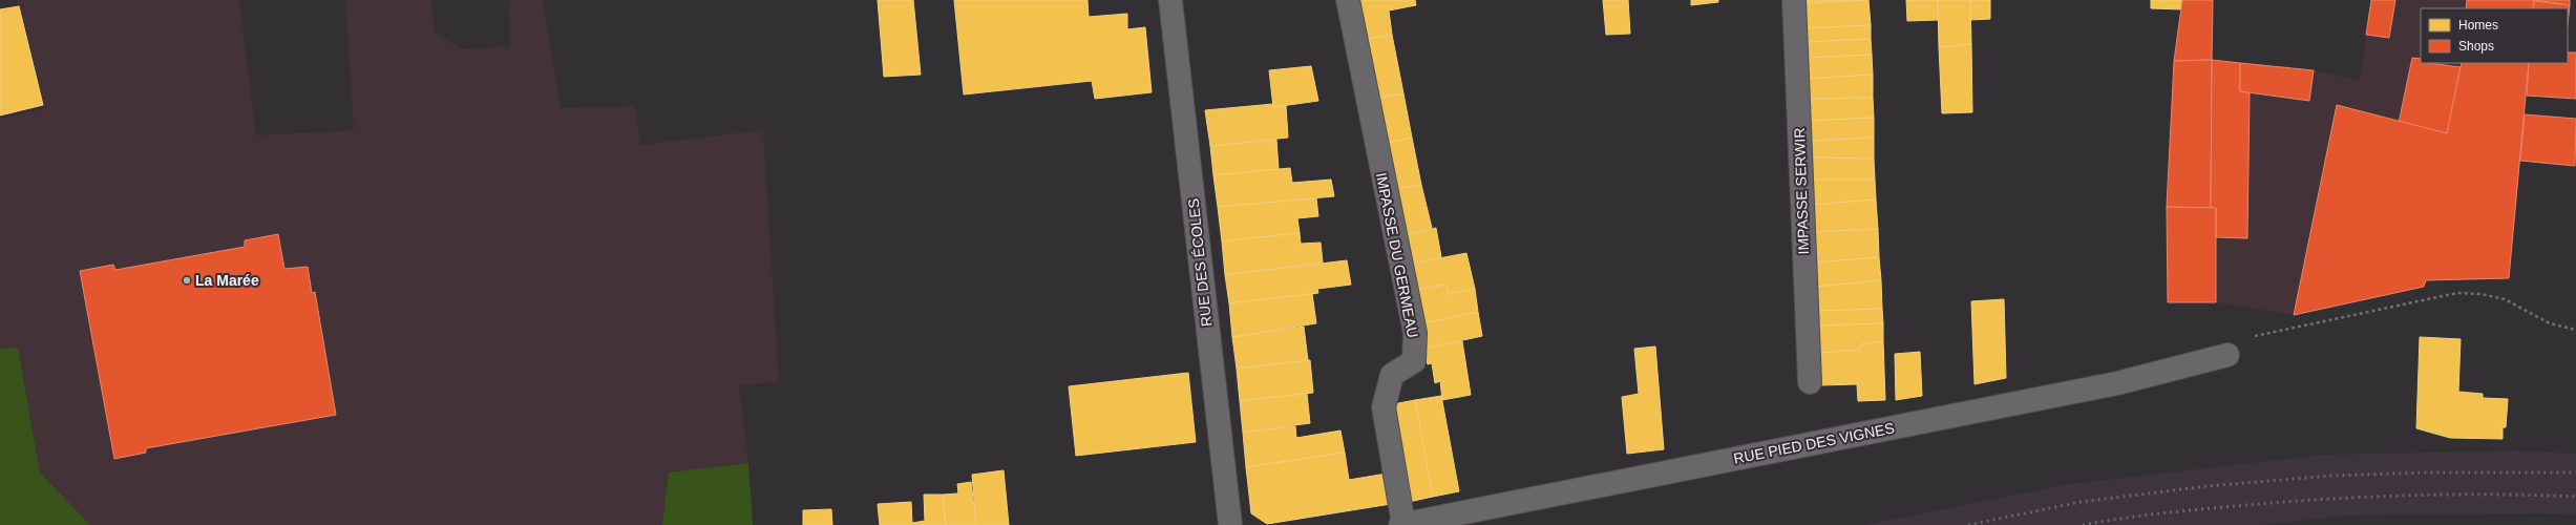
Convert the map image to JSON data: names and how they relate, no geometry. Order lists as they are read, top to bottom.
{
  "streets": {
    "street": [
      "IMPASSE SERWIR",
      "IMPASSE DU GERMEAU",
      "RUE DES ÉCOLES",
      "RUE PIED DES VIGNES"
    ]
  },
  "crossings": [
    ["IMPASSE DU GERMEAU", "RUE PIED DES VIGNES"]
  ],
  "places": ["La Marée"],
  "legend": ["Homes", "Shops"]
}
